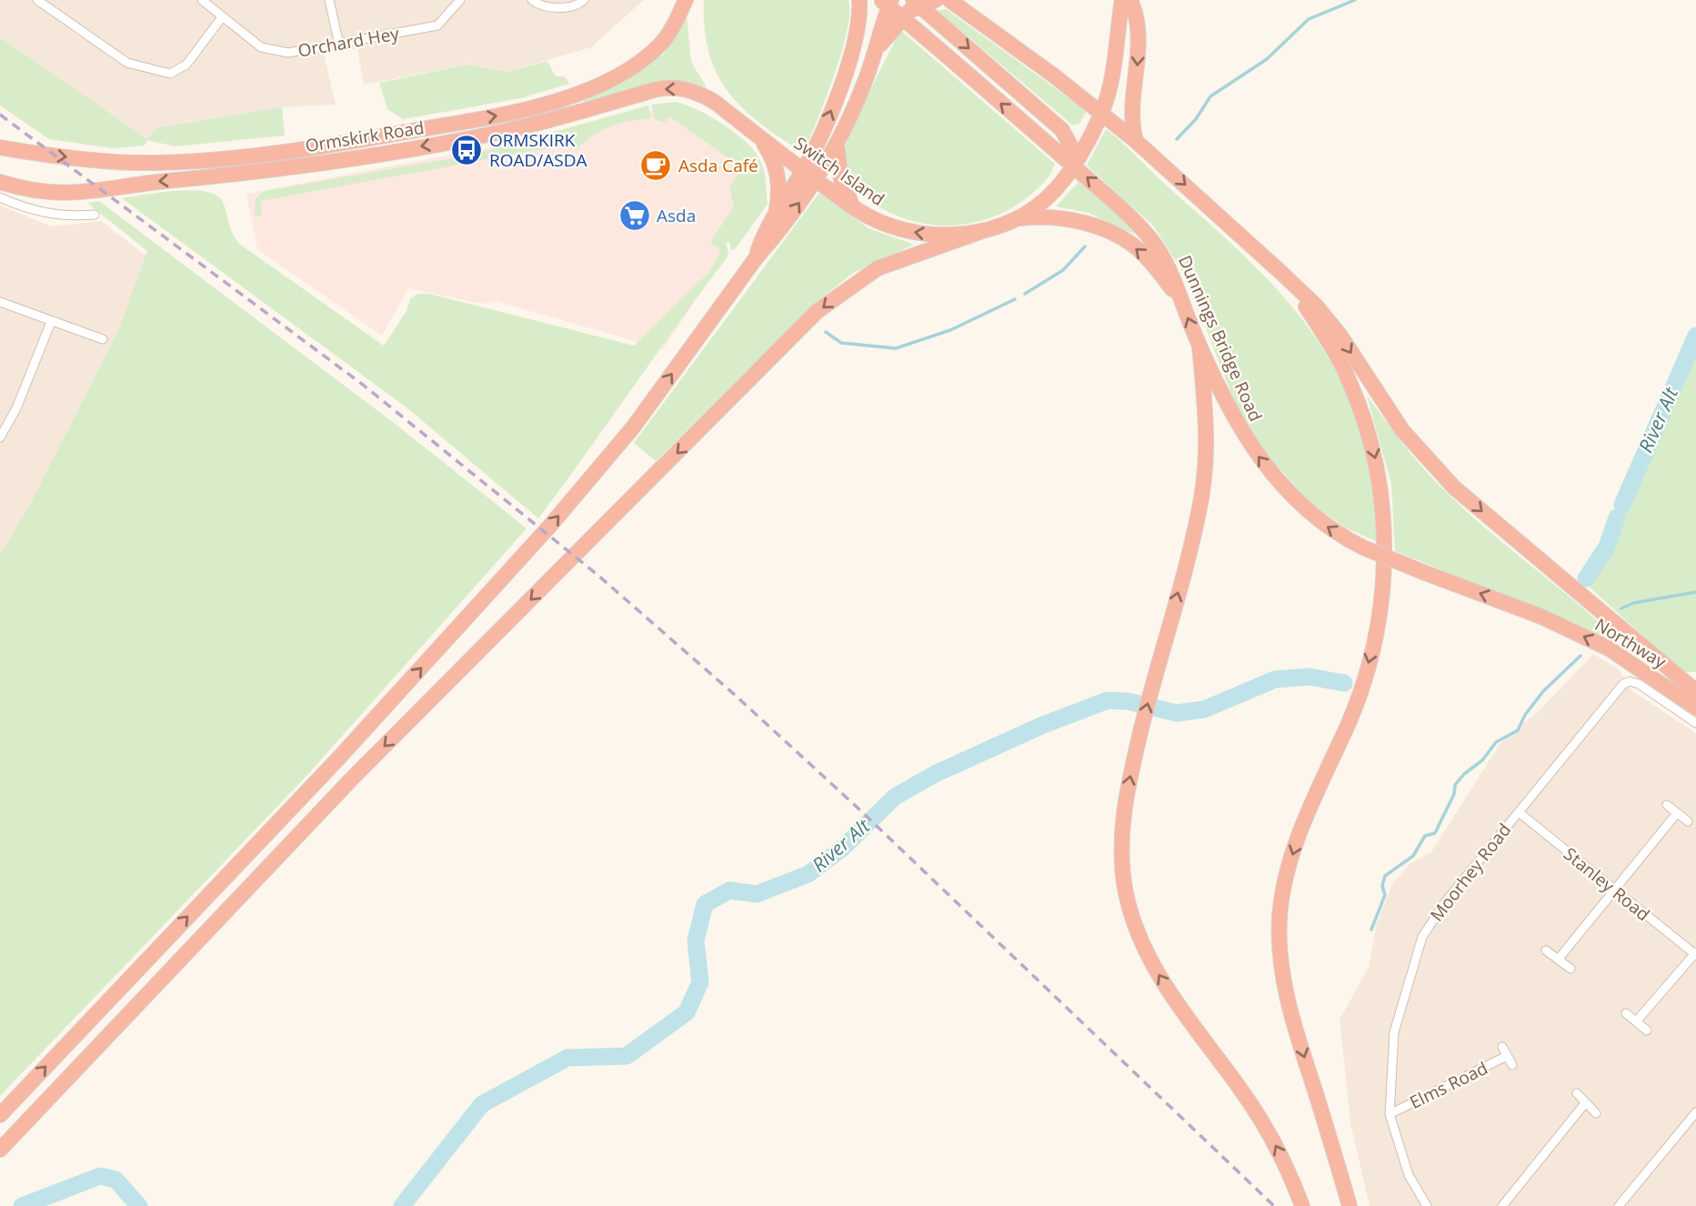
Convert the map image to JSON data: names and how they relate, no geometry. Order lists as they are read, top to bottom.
{
  "streets": {
    "highway": [
      "Ormskirk Road",
      "Switch Island",
      "Dunnings Bridge Road",
      "Northway"
    ],
    "street": [
      "Orchard Hey",
      "Moorhey Road",
      "Stanley Road",
      "Elms Road"
    ]
  },
  "crossings": [
    ["Ormskirk Road", "Switch Island"],
    ["Switch Island", "Dunnings Bridge Road"],
    ["Dunnings Bridge Road", "Northway"],
    ["Northway", "Moorhey Road"],
    ["Moorhey Road", "Stanley Road"],
    ["Moorhey Road", "Elms Road"]
  ],
  "water": ["River Alt"],
  "places": {
    "bus stop": ["ORMSKIRK ROAD/ASDA"],
    "cafe": ["Asda Café"],
    "supermarket": ["Asda"]
  }
}
